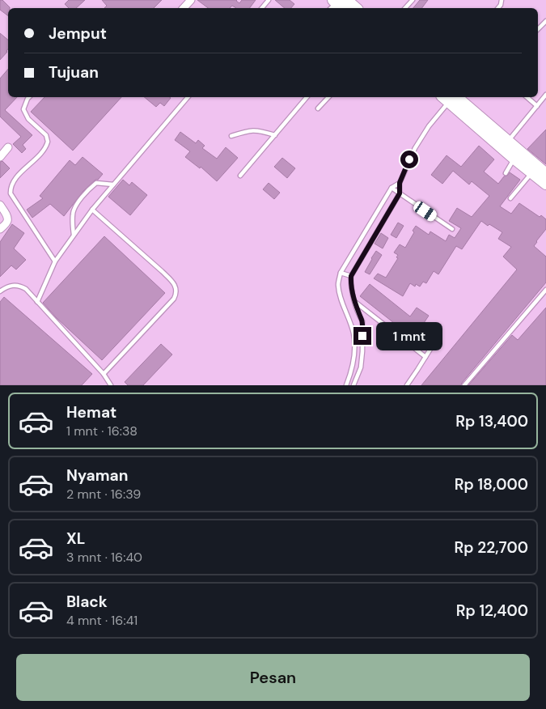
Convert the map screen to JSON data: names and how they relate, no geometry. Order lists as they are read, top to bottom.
{
  "page": {
    "banner": ["Jemput", "Tujuan"],
    "bubble": "1 mnt",
    "list": [
      {
        "name": "Hemat",
        "note": "1 mnt · 16:38",
        "value": "Rp 13,400"
      },
      {
        "name": "Nyaman",
        "note": "2 mnt · 16:39",
        "value": "Rp 18,000"
      },
      {
        "name": "XL",
        "note": "3 mnt · 16:40",
        "value": "Rp 22,700"
      },
      {
        "name": "Black",
        "note": "4 mnt · 16:41",
        "value": "Rp 12,400"
      }
    ],
    "buttons": "Pesan"
  }
}
